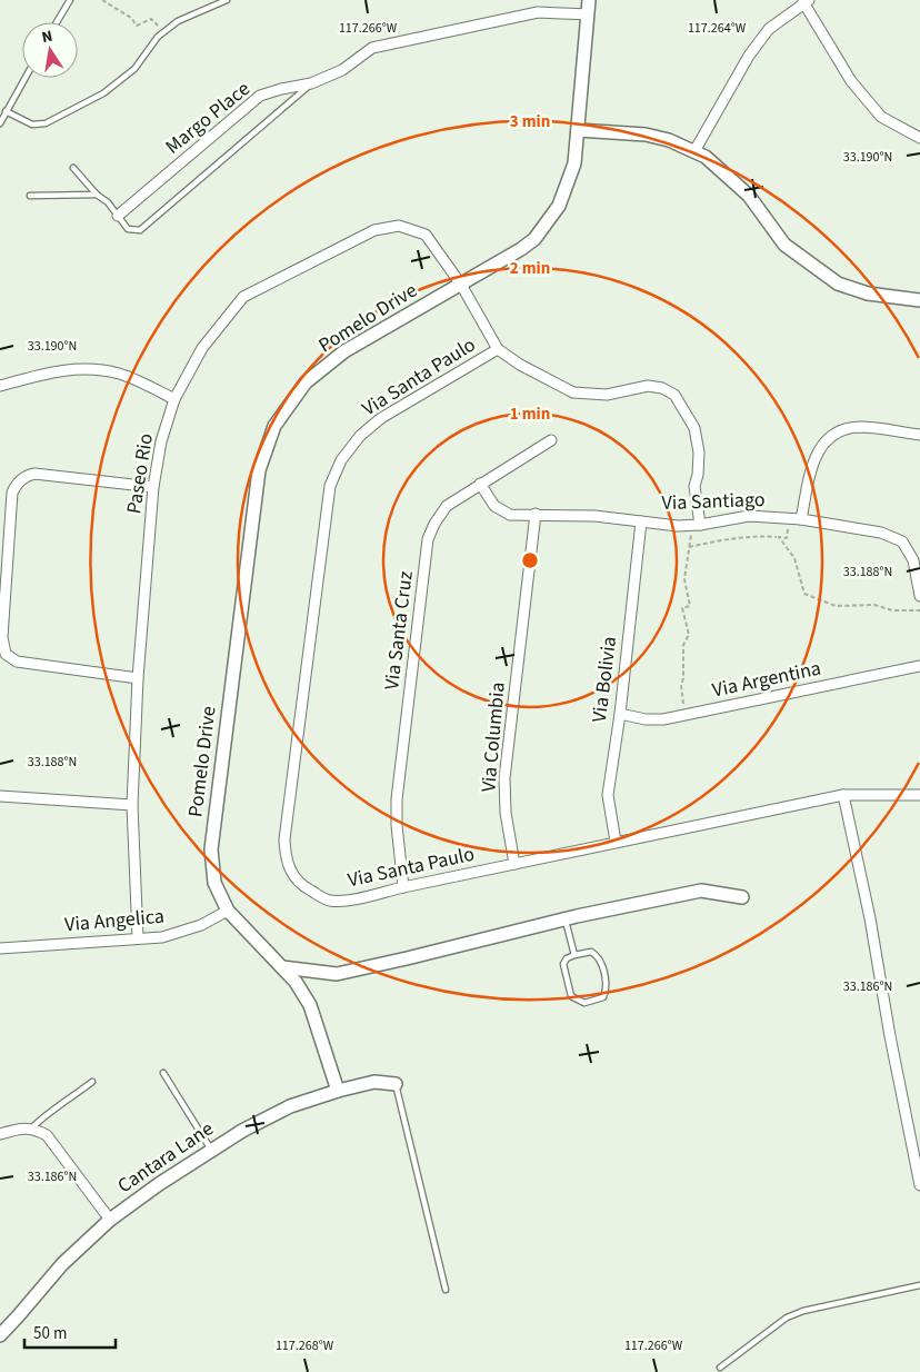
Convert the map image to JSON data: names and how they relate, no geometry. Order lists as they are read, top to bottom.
{
  "streets": {
    "street": [
      "Margo Place",
      "Pomelo Drive",
      "Via Santa Paulo",
      "Paseo Rio",
      "Via Santiago",
      "Via Santa Cruz",
      "Via Bolivia",
      "Via Argentina",
      "Via Columbia",
      "Via Angelica",
      "Cantara Lane"
    ]
  },
  "crossings": [
    ["Margo Place", "Pomelo Drive"],
    ["Pomelo Drive", "Paseo Rio"],
    ["Pomelo Drive", "Via Angelica"],
    ["Via Santa Paulo", "Paseo Rio"],
    ["Via Santa Paulo", "Via Santa Cruz"],
    ["Via Santa Paulo", "Via Bolivia"],
    ["Via Santa Paulo", "Via Columbia"],
    ["Paseo Rio", "Via Angelica"],
    ["Via Santiago", "Via Santa Cruz"],
    ["Via Santiago", "Via Bolivia"],
    ["Via Santiago", "Via Columbia"],
    ["Via Bolivia", "Via Argentina"]
  ],
  "scale_bar": "50 m",
  "north": "top",
  "coordinates": [
    "117.266°W",
    "117.264°W",
    "33.190°N",
    "33.188°N",
    "33.186°N",
    "117.268°W"
  ],
  "rings": ["3 min", "2 min", "1 min"]
}
